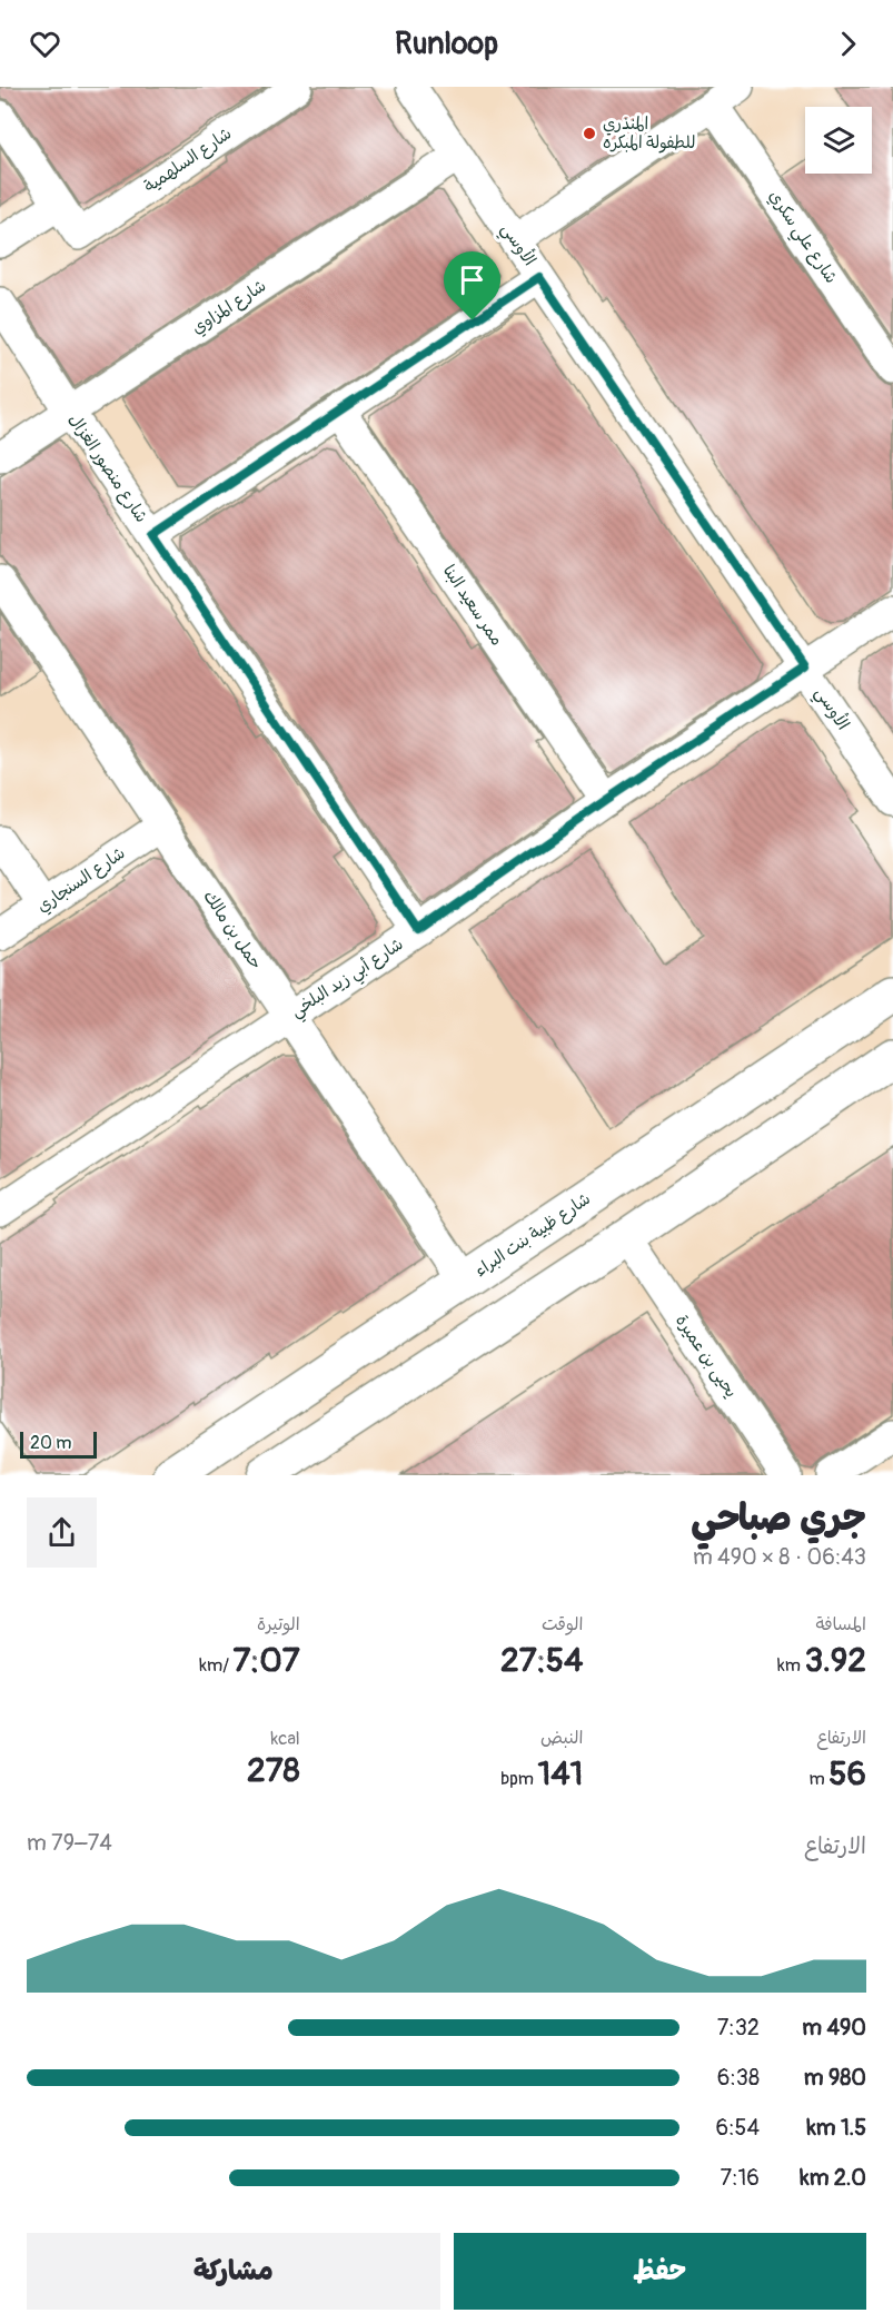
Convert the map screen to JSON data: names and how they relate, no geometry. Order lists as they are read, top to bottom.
{
  "streets": {
    "street": [
      "شارع السلهمية",
      "شارع علي سكري",
      "الأوسي",
      "شارع المزاوي",
      "شارع منصور الغزال",
      "ممر سعيد البنا",
      "شارع السنجاري",
      "حمل بن مالك",
      "شارع أبي زيد البلخي",
      "شارع ظبية بنت البراء",
      "يحيى بن عميرة"
    ]
  },
  "crossings": [
    ["الأوسي", "شارع المزاوي"],
    ["الأوسي", "شارع أبي زيد البلخي"],
    ["شارع المزاوي", "شارع منصور الغزال"],
    ["شارع منصور الغزال", "شارع أبي زيد البلخي"],
    ["ممر سعيد البنا", "شارع أبي زيد البلخي"],
    ["شارع السنجاري", "حمل بن مالك"],
    ["حمل بن مالك", "شارع أبي زيد البلخي"],
    ["حمل بن مالك", "شارع ظبية بنت البراء"]
  ],
  "places": ["المنذري للطفولة المبكره"],
  "scale_bar": "20 m",
  "page": {
    "header": "Runloop",
    "scale": "20 m",
    "heading": ["جري صباحي", "06:43 · 8 × 490 m"],
    "stats": [
      ["المسافة", "3.92 km"],
      ["الوقت", "27:54"],
      ["الوتيرة", "7:07 /km"],
      ["الارتفاع", "56 m"],
      ["النبض", "141 bpm"],
      ["kcal", "278"]
    ],
    "chart": ["الارتفاع", "74–79 m"],
    "list": [
      {
        "name": "490 m",
        "note": "7:32"
      },
      {
        "name": "980 m",
        "note": "6:38"
      },
      {
        "name": "1.5 km",
        "note": "6:54"
      },
      {
        "name": "2.0 km",
        "note": "7:16"
      }
    ],
    "buttons": ["حفظ", "مشاركة"]
  }
}
